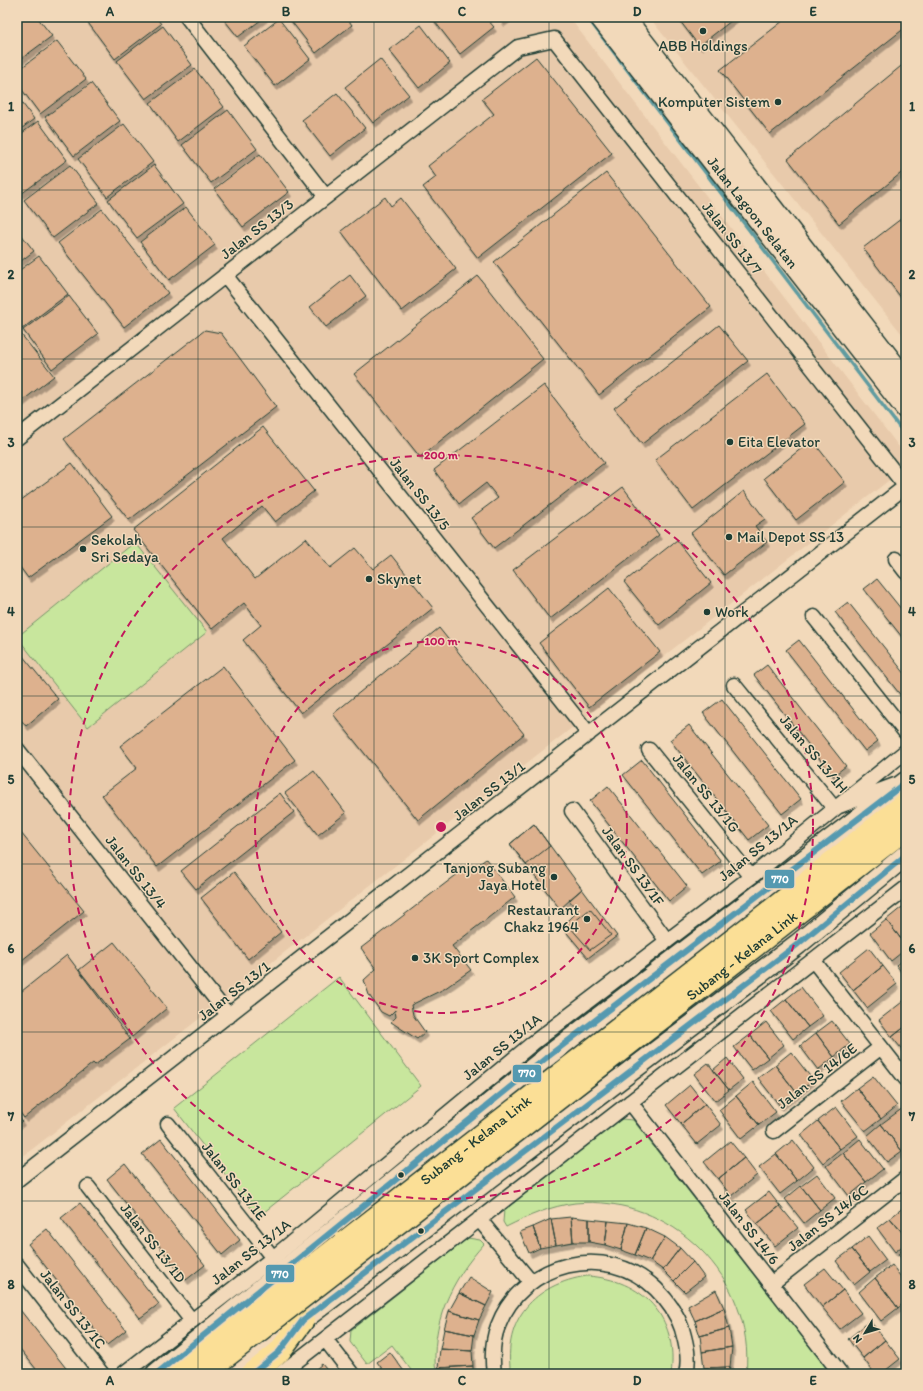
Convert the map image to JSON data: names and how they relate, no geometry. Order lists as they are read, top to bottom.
{
  "streets": {
    "main road": ["Jalan Lagoon Selatan", "Subang - Kelana Link"],
    "street": [
      "Jalan SS 13/3",
      "Jalan SS 13/7",
      "Jalan SS 13/5",
      "Jalan SS 13/1H",
      "Jalan SS 13/1",
      "Jalan SS 13/1G",
      "Jalan SS 13/1A",
      "Jalan SS 13/1F",
      "Jalan SS 13/4",
      "Jalan SS 14/6E",
      "Jalan SS 13/1E",
      "Jalan SS 14/6C",
      "Jalan SS 14/6",
      "Jalan SS 13/1D",
      "Jalan SS 13/1C"
    ]
  },
  "crossings": [
    ["Jalan SS 13/3", "Jalan SS 13/7"],
    ["Jalan SS 13/3", "Jalan SS 13/5"],
    ["Jalan SS 13/7", "Jalan SS 13/1"],
    ["Jalan SS 13/5", "Jalan SS 13/1"],
    ["Jalan SS 13/1H", "Jalan SS 13/1A"],
    ["Jalan SS 13/1", "Jalan SS 13/4"],
    ["Jalan SS 13/1G", "Jalan SS 13/1A"],
    ["Jalan SS 13/1A", "Jalan SS 13/1F"],
    ["Jalan SS 13/1A", "Jalan SS 13/1E"],
    ["Jalan SS 13/1A", "Jalan SS 13/1D"],
    ["Jalan SS 14/6C", "Jalan SS 14/6"]
  ],
  "places": [
    "ABB Holdings",
    "Komputer Sistem",
    "Eita Elevator",
    "Mail Depot SS 13",
    "Sekolah Sri Sedaya",
    "Skynet",
    "Work",
    "Tanjong Subang Jaya Hotel",
    "Restaurant Chakz 1964",
    "3K Sport Complex"
  ],
  "lines": ["transit line 770"],
  "north": "bottom left",
  "grid": {
    "columns": [
      "A",
      "B",
      "C",
      "D",
      "E"
    ],
    "rows": [
      "1",
      "2",
      "3",
      "4",
      "5",
      "6",
      "7",
      "8"
    ]
  },
  "rings": ["200 m", "100 m"]
}
